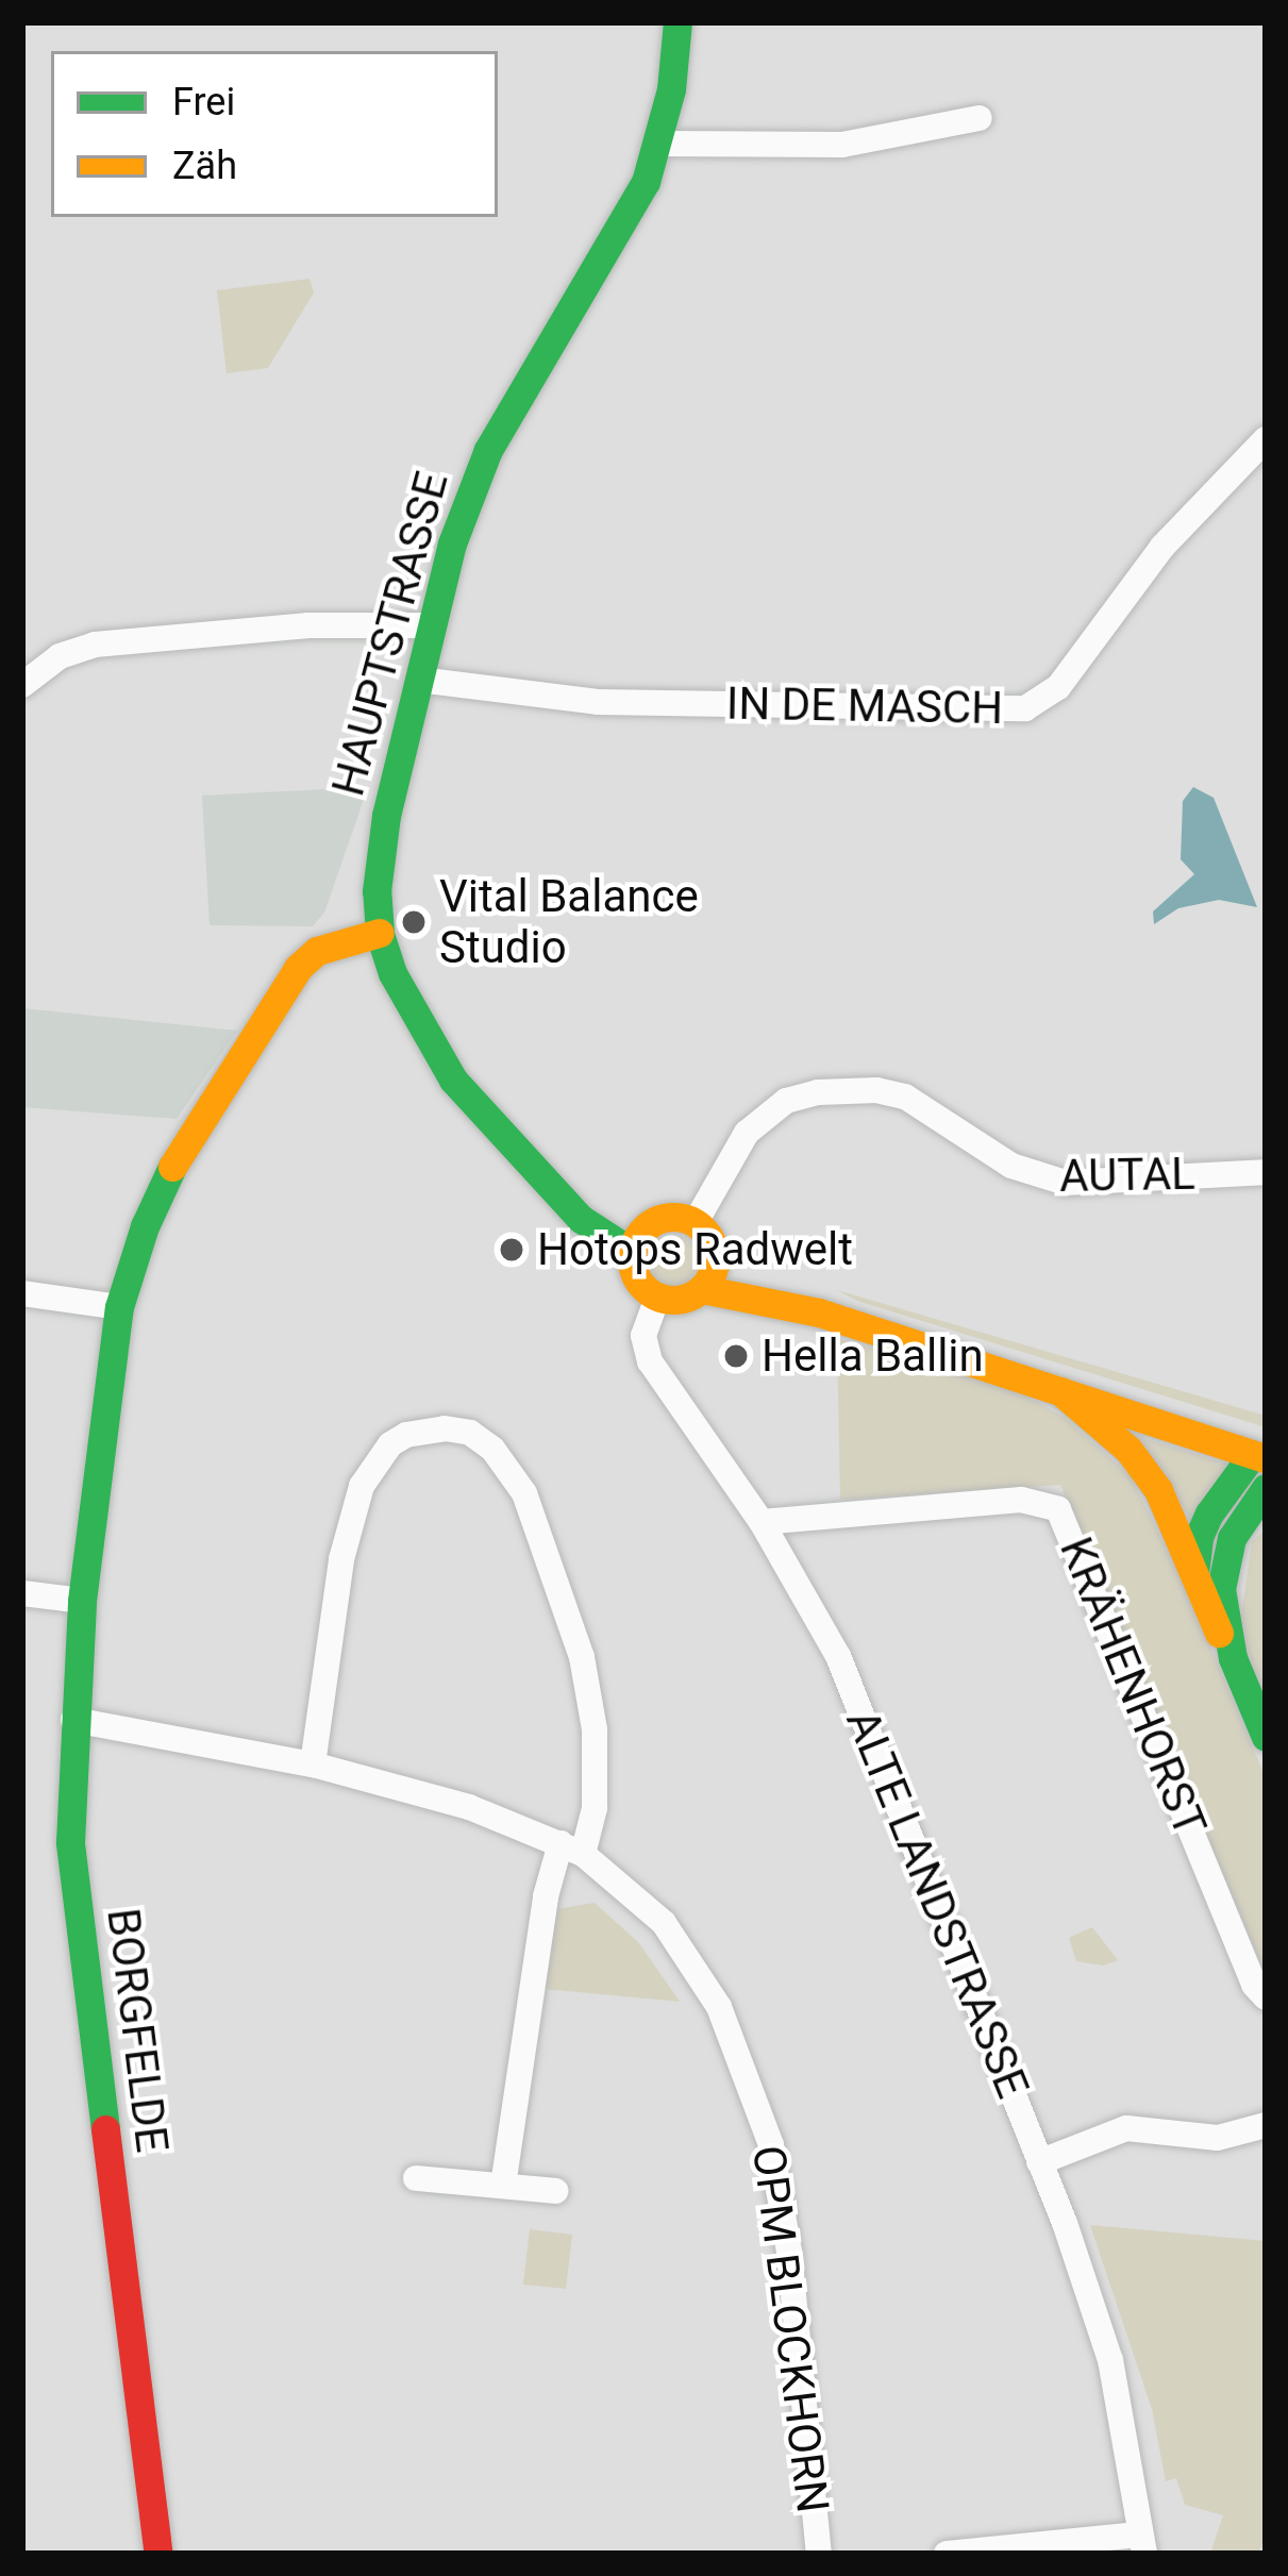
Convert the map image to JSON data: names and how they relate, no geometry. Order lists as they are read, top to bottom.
{
  "streets": {
    "main road": ["HAUPTSTRASSE", "BORGFELDE"],
    "street": [
      "IN DE MASCH",
      "AUTAL",
      "KRÄHENHORST",
      "ALTE LANDSTRASSE",
      "OPM BLOCKHORN"
    ]
  },
  "crossings": [
    ["HAUPTSTRASSE", "IN DE MASCH"],
    ["HAUPTSTRASSE", "AUTAL"],
    ["HAUPTSTRASSE", "ALTE LANDSTRASSE"],
    ["HAUPTSTRASSE", "BORGFELDE"],
    ["AUTAL", "ALTE LANDSTRASSE"],
    ["KRÄHENHORST", "ALTE LANDSTRASSE"],
    ["BORGFELDE", "OPM BLOCKHORN"]
  ],
  "places": ["Vital Balance Studio", "Hotops Radwelt", "Hella Ballin"],
  "legend": ["Frei", "Zäh"]
}
